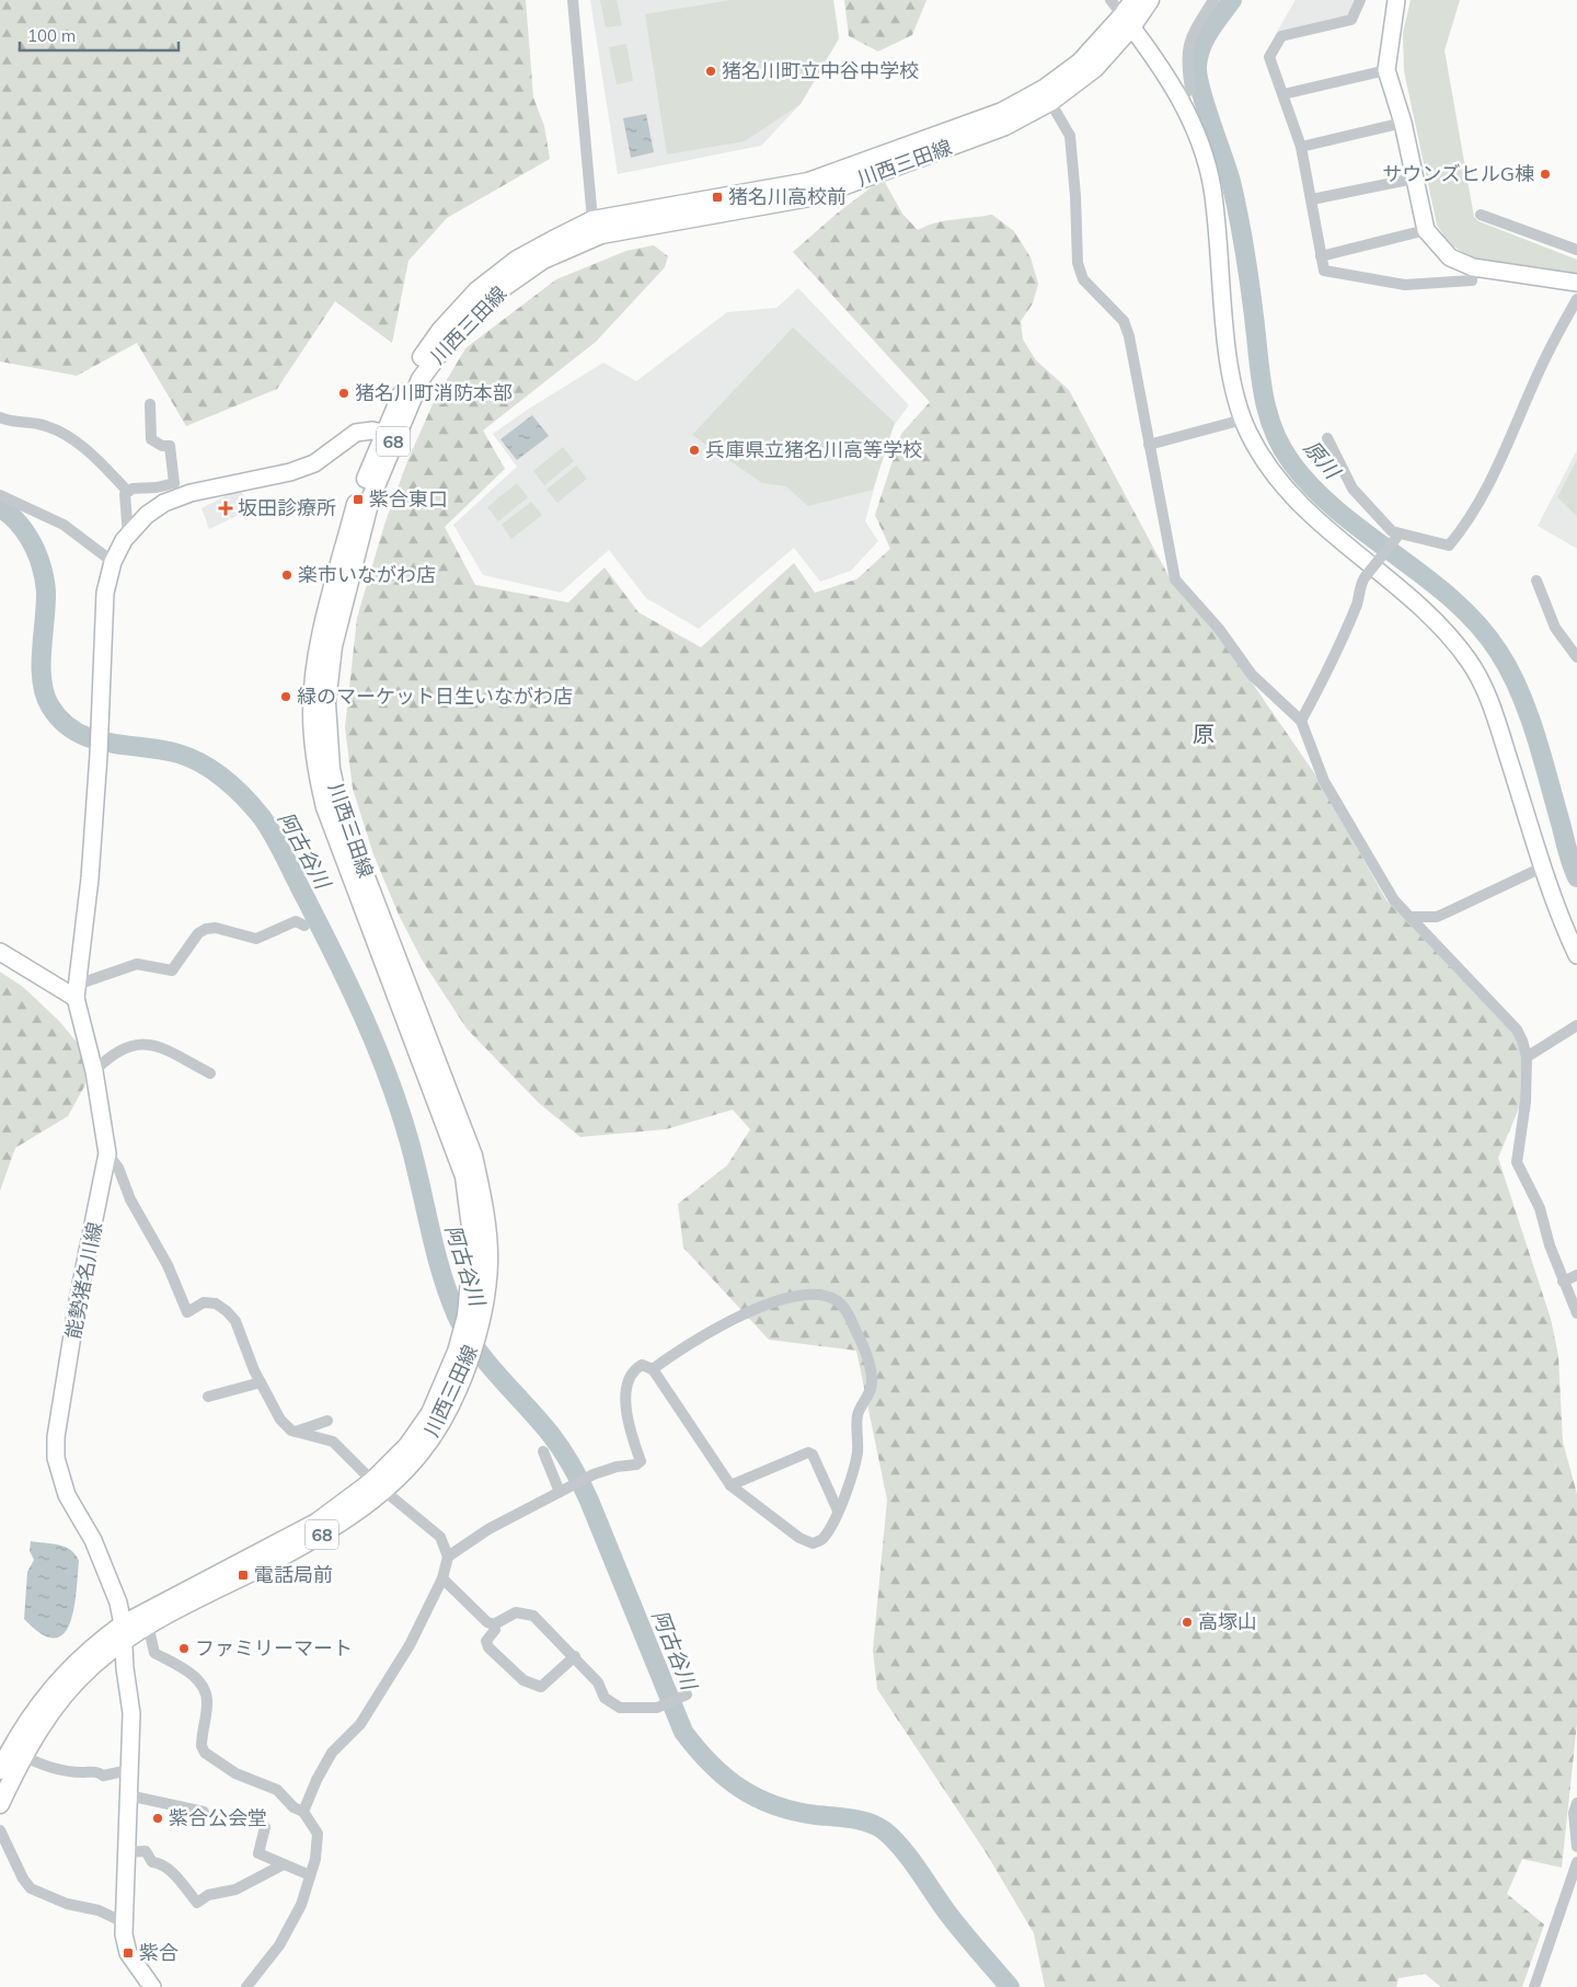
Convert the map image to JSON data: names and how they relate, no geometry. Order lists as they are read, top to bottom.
{
  "streets": {
    "main road": ["川西三田線", "68"],
    "street": ["能勢猪名川線"]
  },
  "crossings": [
    ["川西三田線", "能勢猪名川線"]
  ],
  "districts": ["原"],
  "water": ["原川", "阿古谷川"],
  "places": {
    "other": [
      "猪名川町立中谷中学校",
      "サウンズヒルG棟",
      "猪名川町消防本部",
      "兵庫県立猪名川高等学校",
      "楽市いながわ店",
      "緑のマーケット日生いながわ店",
      "高塚山",
      "ファミリーマート",
      "紫合公会堂"
    ],
    "transit": [
      "猪名川高校前",
      "紫合東口",
      "電話局前",
      "紫合"
    ],
    "health": ["坂田診療所"]
  },
  "scale_bar": "100 m"
}
